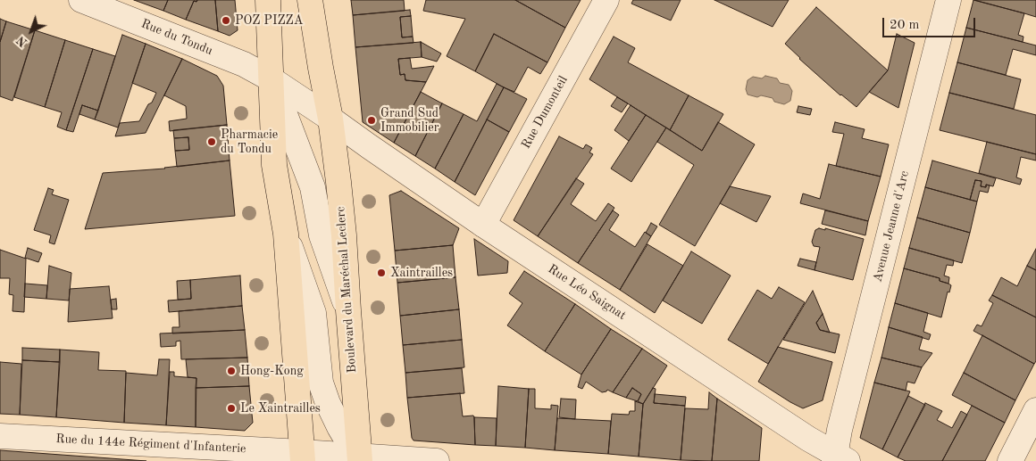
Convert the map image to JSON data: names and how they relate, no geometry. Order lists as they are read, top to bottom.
{
  "streets": {
    "main road": ["Boulevard du Maréchal Leclerc"],
    "street": [
      "Rue du Tondu",
      "Rue Dumonteil",
      "Avenue Jeanne d'Arc",
      "Rue Léo Saignat",
      "Rue du 144e Régiment d'Infanterie"
    ]
  },
  "crossings": [
    ["Rue du Tondu", "Boulevard du Maréchal Leclerc"],
    ["Rue du Tondu", "Rue Léo Saignat"],
    ["Rue Dumonteil", "Rue Léo Saignat"],
    ["Avenue Jeanne d'Arc", "Rue Léo Saignat"],
    ["Boulevard du Maréchal Leclerc", "Rue Léo Saignat"],
    ["Boulevard du Maréchal Leclerc", "Rue du 144e Régiment d'Infanterie"]
  ],
  "places": [
    "POZ PIZZA",
    "Grand Sud Immobilier",
    "Pharmacie du Tondu",
    "Xaintrailles",
    "Hong-Kong",
    "Le Xaintrailles"
  ],
  "scale_bar": "20 m",
  "north": "bottom left"
}
